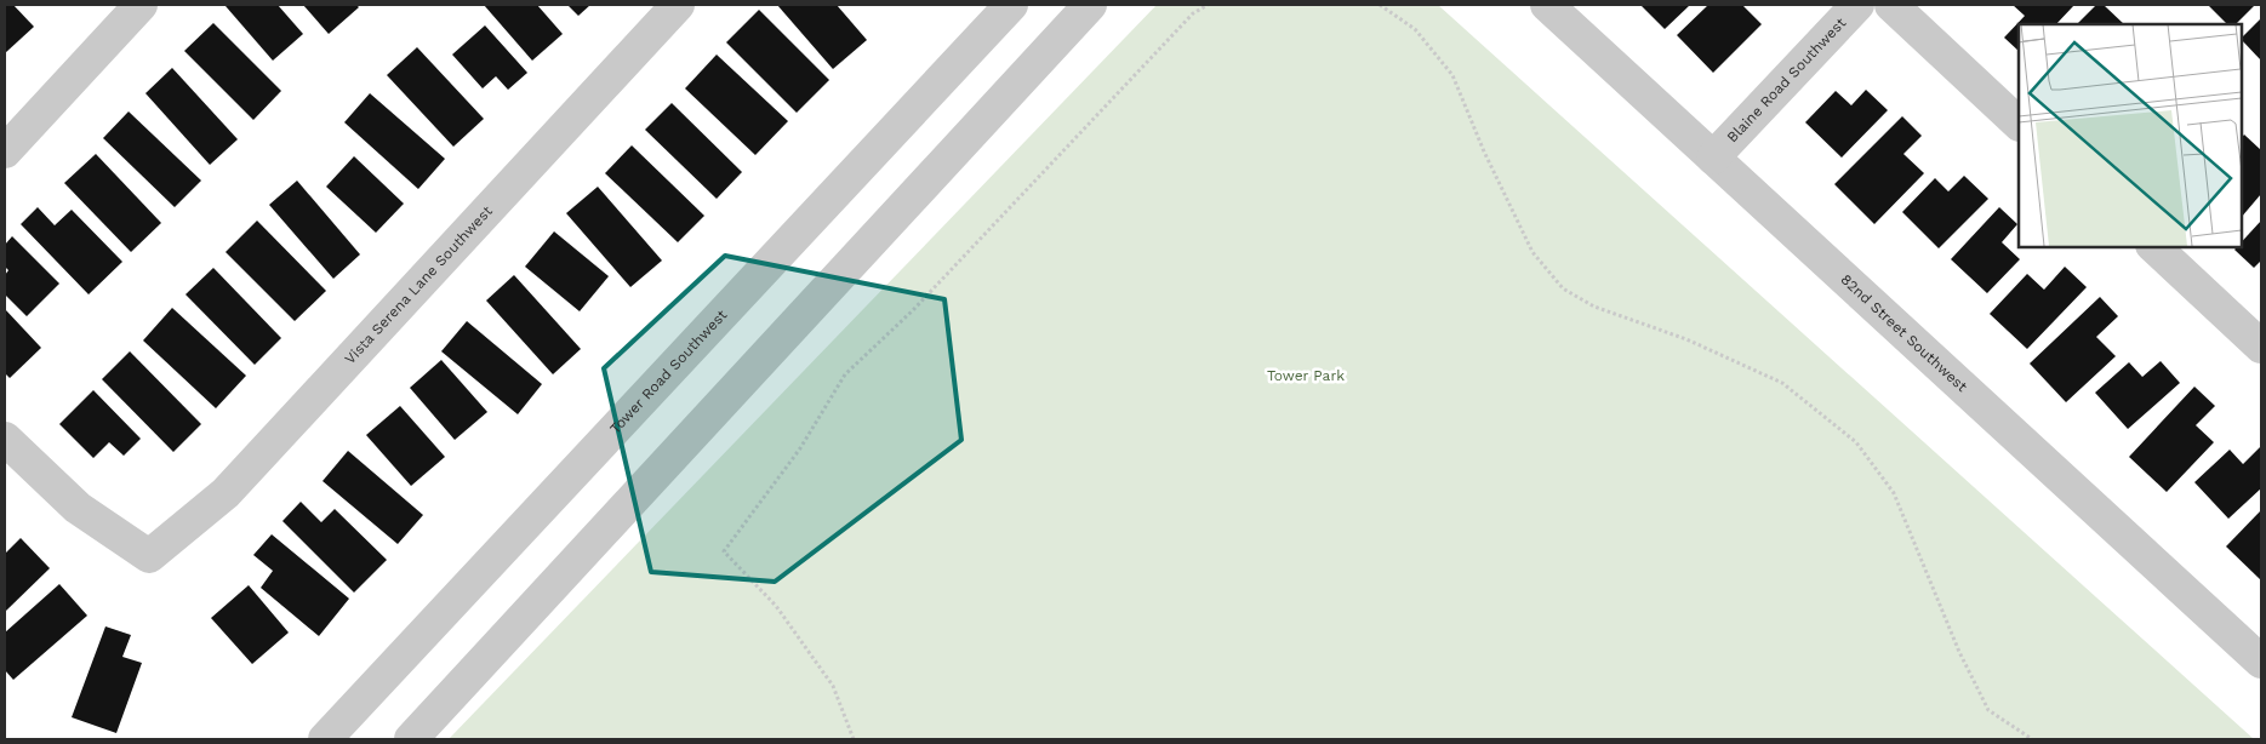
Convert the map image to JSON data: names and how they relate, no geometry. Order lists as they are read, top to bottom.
{
  "streets": {
    "street": [
      "Blaine Road Southwest",
      "Vista Serena Lane Southwest",
      "82nd Street Southwest",
      "Tower Road Southwest"
    ]
  },
  "crossings": [
    ["Blaine Road Southwest", "82nd Street Southwest"]
  ],
  "parks": ["Tower Park"]
}
